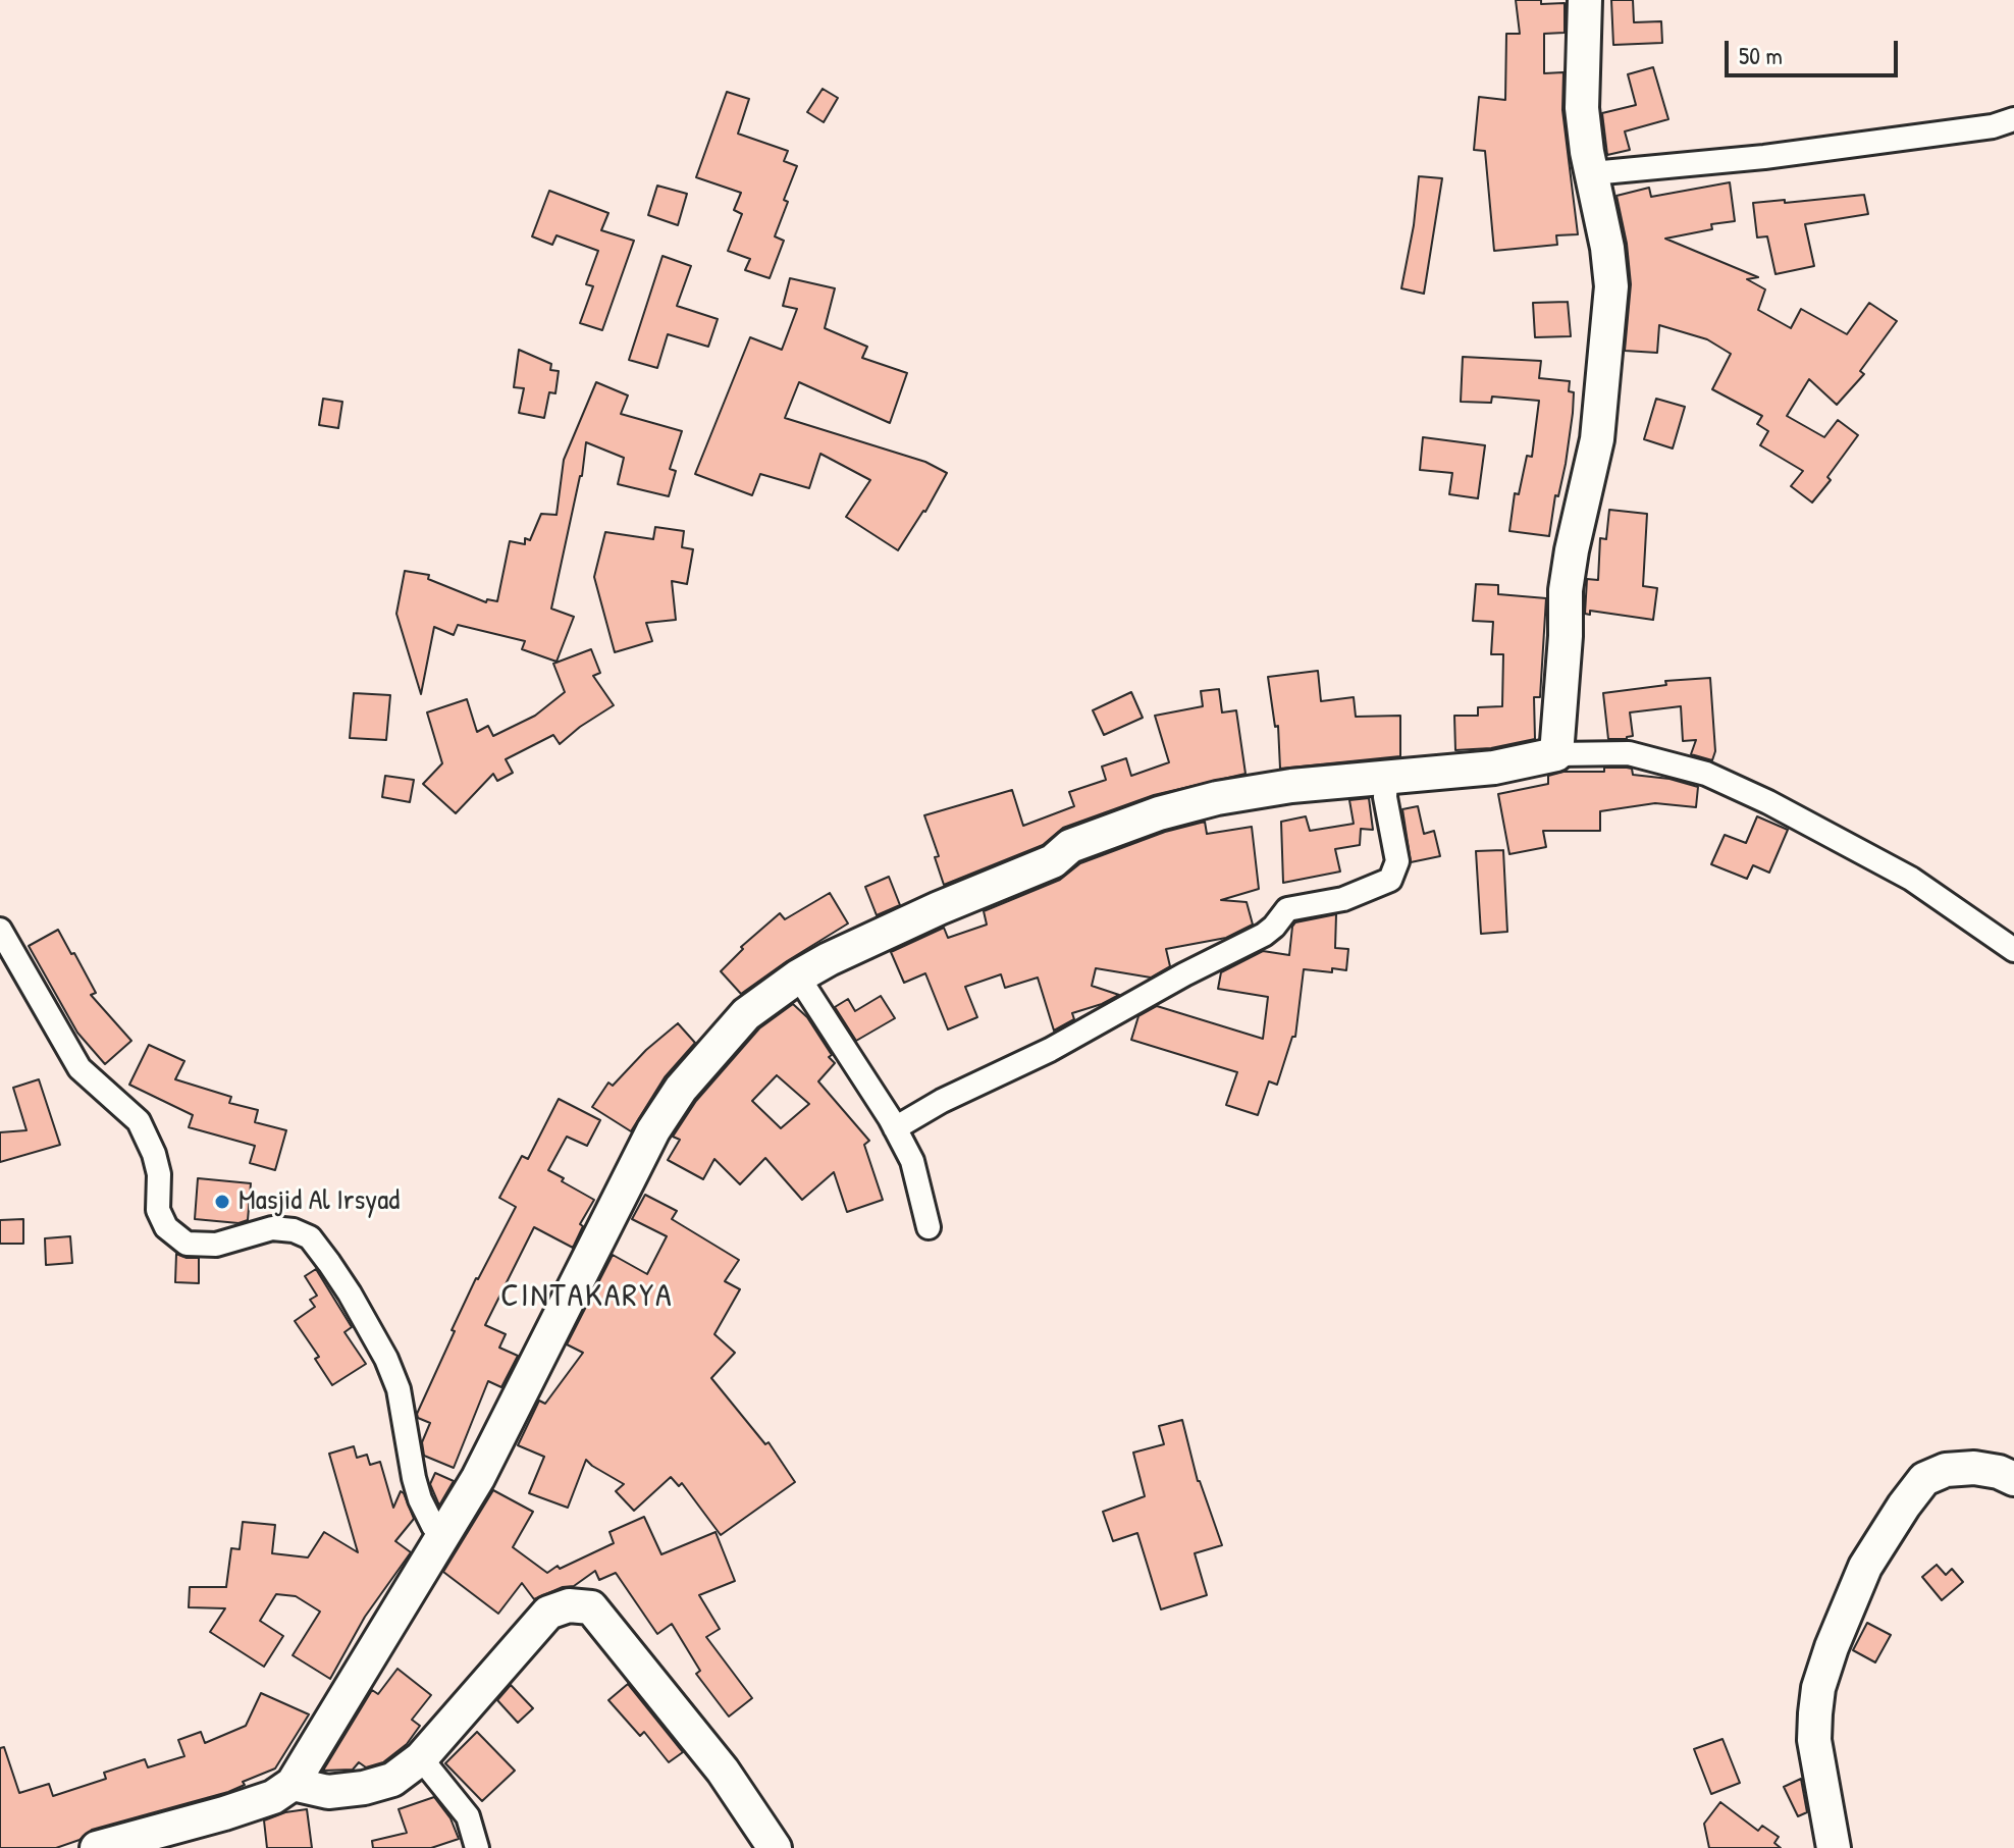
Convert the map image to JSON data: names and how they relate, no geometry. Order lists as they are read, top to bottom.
{
  "districts": ["CINTAKARYA"],
  "places": ["Masjid Al Irsyad"],
  "scale_bar": "50 m"
}
